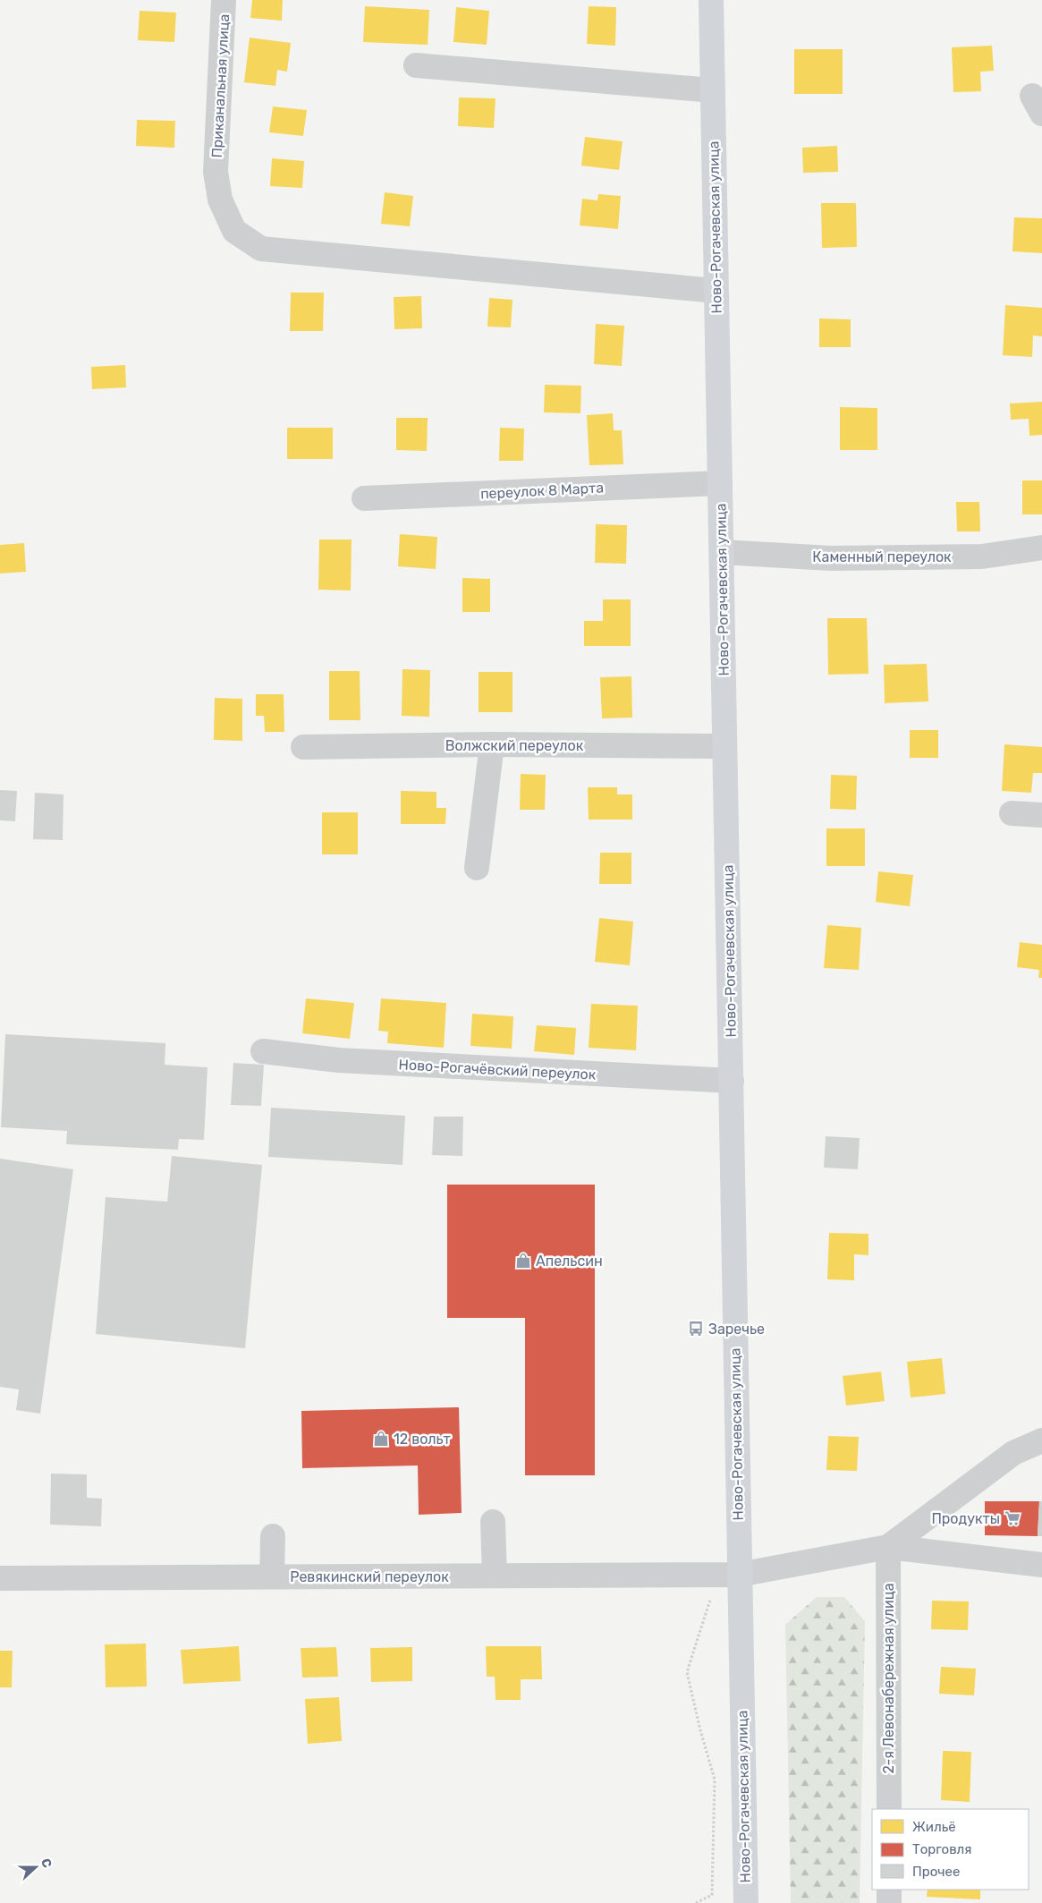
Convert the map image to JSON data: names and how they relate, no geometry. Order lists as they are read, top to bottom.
{
  "streets": {
    "main road": ["Ново-Рогачевская улица"],
    "street": [
      "Приканальная улица",
      "переулок 8 Марта",
      "Каменный переулок",
      "Волжский переулок",
      "Ново-Рогачёвский переулок",
      "Ревякинский переулок",
      "2-я Левонабережная улица"
    ]
  },
  "crossings": [
    ["Приканальная улица", "Ново-Рогачевская улица"],
    ["Ново-Рогачевская улица", "переулок 8 Марта"],
    ["Ново-Рогачевская улица", "Каменный переулок"],
    ["Ново-Рогачевская улица", "Волжский переулок"],
    ["Ново-Рогачевская улица", "Ново-Рогачёвский переулок"],
    ["Ново-Рогачевская улица", "Ревякинский переулок"],
    ["Ревякинский переулок", "2-я Левонабережная улица"]
  ],
  "places": {
    "shop": ["Апельсин", "12 вольт"],
    "bus stop": ["Заречье"],
    "supermarket": ["Продукты"]
  },
  "legend": ["Жильё", "Торговля", "Прочее"],
  "north": "right"
}
